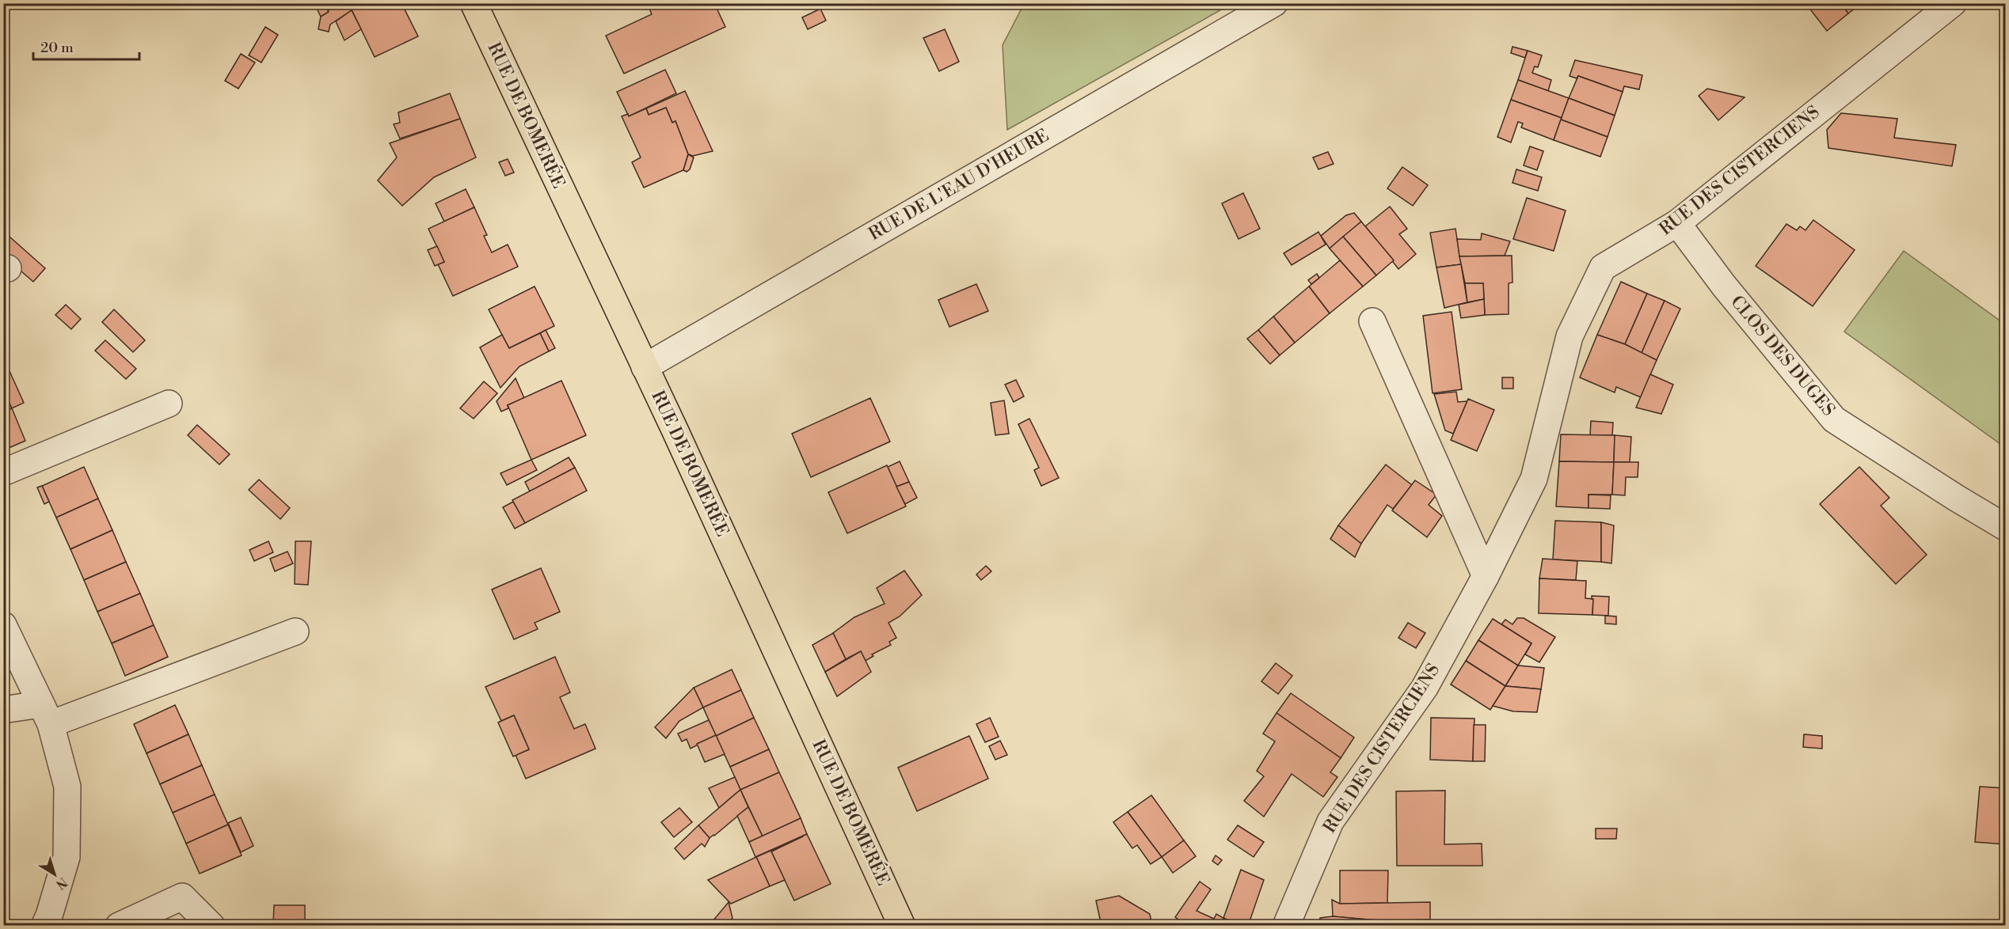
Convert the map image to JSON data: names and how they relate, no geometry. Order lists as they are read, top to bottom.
{
  "streets": {
    "main road": ["RUE DE BOMERÉE"],
    "street": ["RUE DES CISTERCIENS", "RUE DE L'EAU D'HEURE", "CLOS DES DUGES"]
  },
  "crossings": [
    ["RUE DE BOMERÉE", "RUE DE L'EAU D'HEURE"],
    ["RUE DES CISTERCIENS", "CLOS DES DUGES"]
  ],
  "scale_bar": "20 m",
  "north": "bottom right"
}
